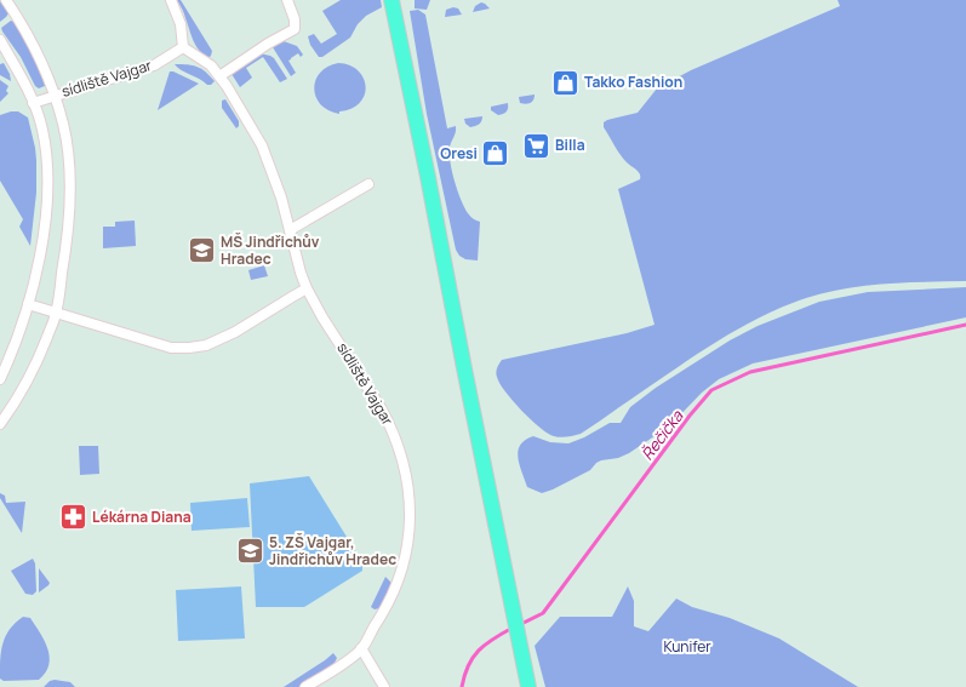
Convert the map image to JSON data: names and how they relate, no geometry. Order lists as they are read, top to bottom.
{
  "streets": {
    "street": ["sídliště Vajgar"]
  },
  "water": ["Řečička"],
  "parks": ["Kunifer"],
  "places": {
    "shop": ["Takko Fashion", "Oresi"],
    "supermarket": ["Billa"],
    "school or university": ["MŠ Jindřichův Hradec", "5. ZŠ Vajgar, Jindřichův Hradec"],
    "pharmacy": ["Lékárna Diana"]
  }
}
